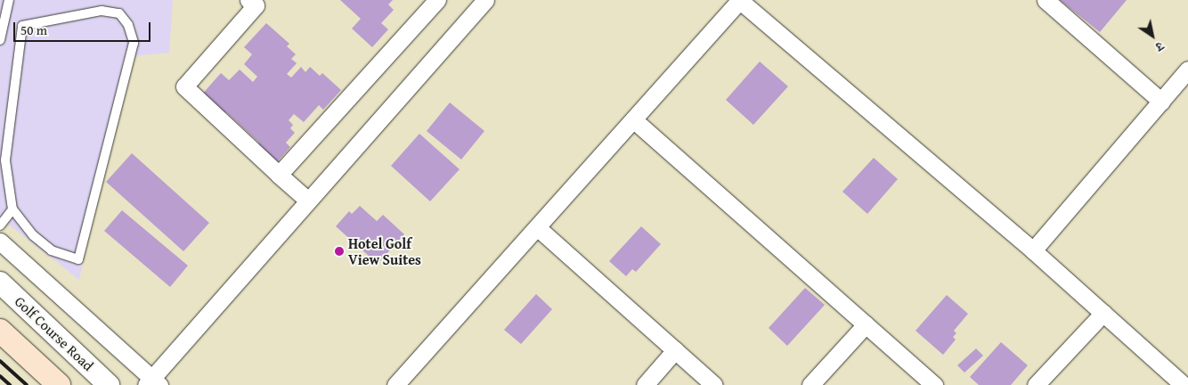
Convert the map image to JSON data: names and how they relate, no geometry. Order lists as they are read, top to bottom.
{
  "streets": {
    "street": ["Golf Course Road"]
  },
  "places": ["Hotel Golf View Suites"],
  "scale_bar": "50 m",
  "north": "bottom right"
}
